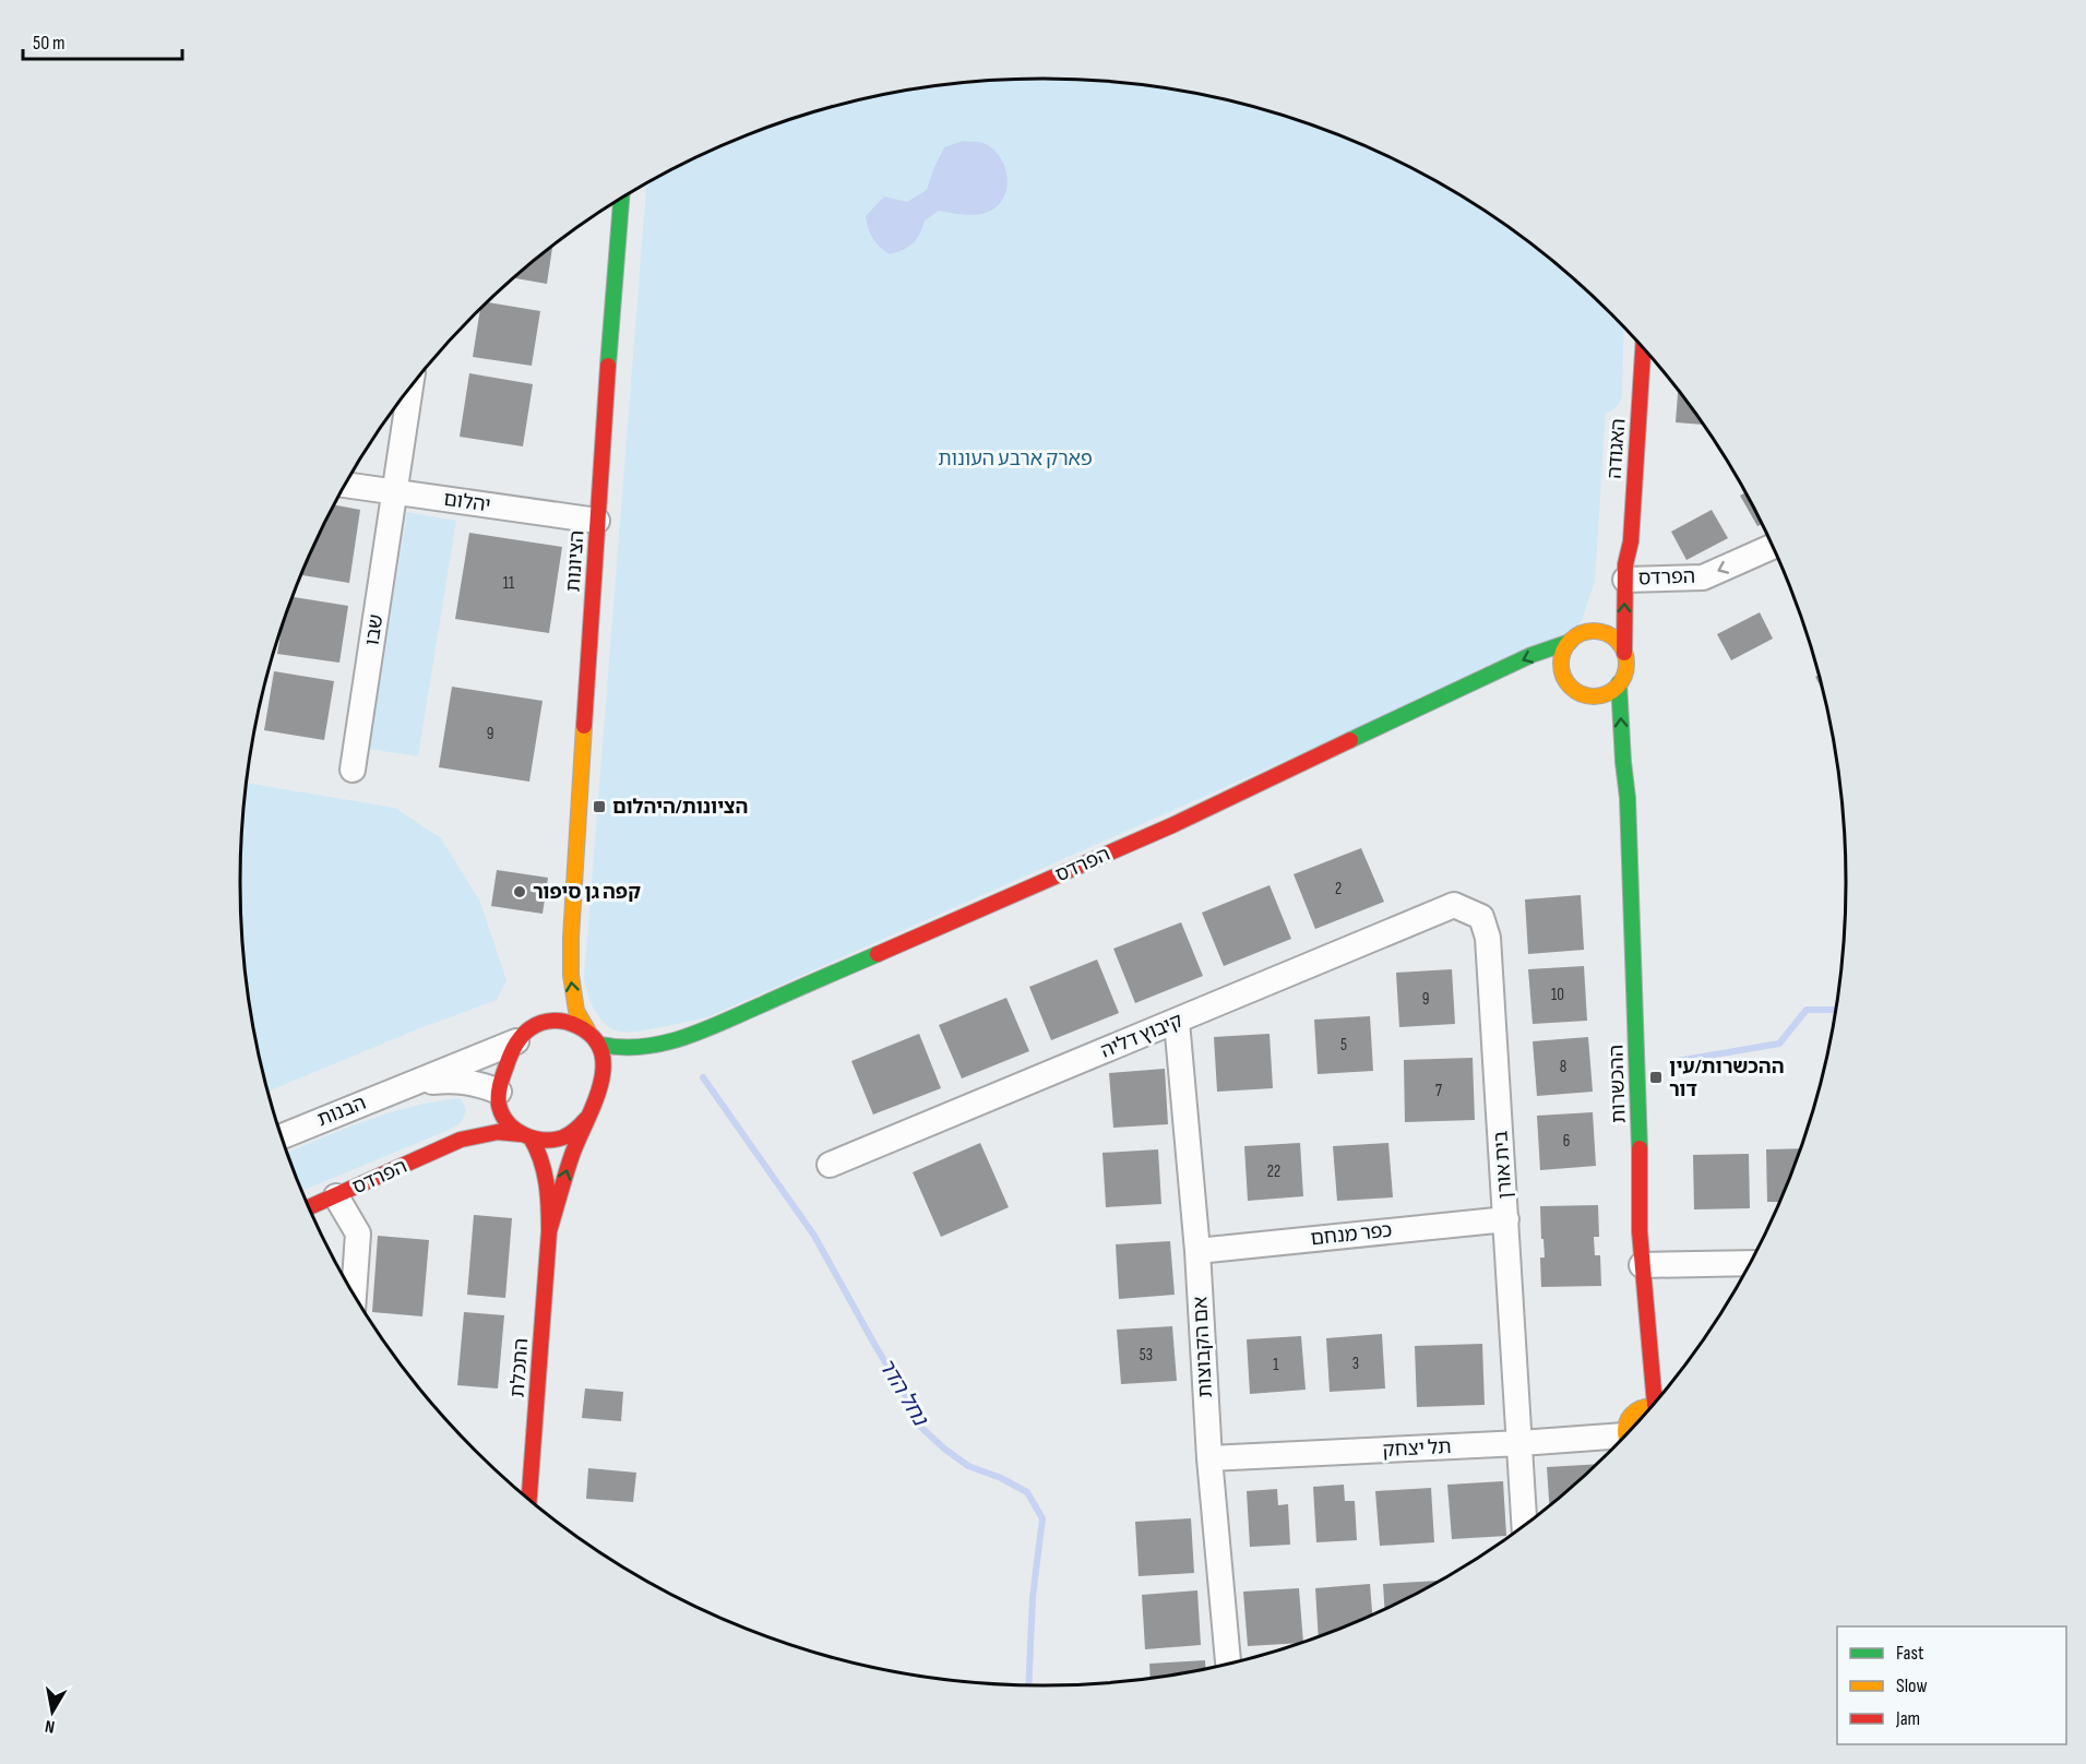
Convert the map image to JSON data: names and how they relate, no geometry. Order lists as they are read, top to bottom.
{
  "streets": {
    "street": [
      "האגודה",
      "יהלום",
      "הציונות",
      "הפרדס",
      "שבו",
      "קיבוץ דליה",
      "ההכשרות",
      "הבנות",
      "בית אורן",
      "כפר מנחם",
      "אם הקבוצות",
      "התכלת",
      "תל יצחק"
    ]
  },
  "crossings": [
    ["האגודה", "הפרדס"],
    ["האגודה", "ההכשרות"],
    ["יהלום", "הציונות"],
    ["יהלום", "שבו"],
    ["הציונות", "הפרדס"],
    ["הציונות", "הבנות"],
    ["הציונות", "התכלת"],
    ["הפרדס", "ההכשרות"],
    ["הפרדס", "הבנות"],
    ["הפרדס", "התכלת"],
    ["קיבוץ דליה", "בית אורן"],
    ["קיבוץ דליה", "אם הקבוצות"],
    ["הבנות", "התכלת"],
    ["בית אורן", "כפר מנחם"],
    ["בית אורן", "תל יצחק"],
    ["כפר מנחם", "אם הקבוצות"],
    ["אם הקבוצות", "תל יצחק"]
  ],
  "water": ["נחל הדר"],
  "parks": ["פארק ארבע העונות"],
  "places": {
    "transit": ["הציונות/היהלום", "ההכשרות/עין דור"],
    "other": ["קפה גן סיפור"]
  },
  "house_numbers": [
    "11",
    "9",
    "2",
    "10",
    "9",
    "5",
    "8",
    "7",
    "6",
    "22",
    "53",
    "3",
    "1"
  ],
  "legend": ["Fast", "Slow", "Jam"],
  "scale_bar": "50 m",
  "north": "bottom"
}
